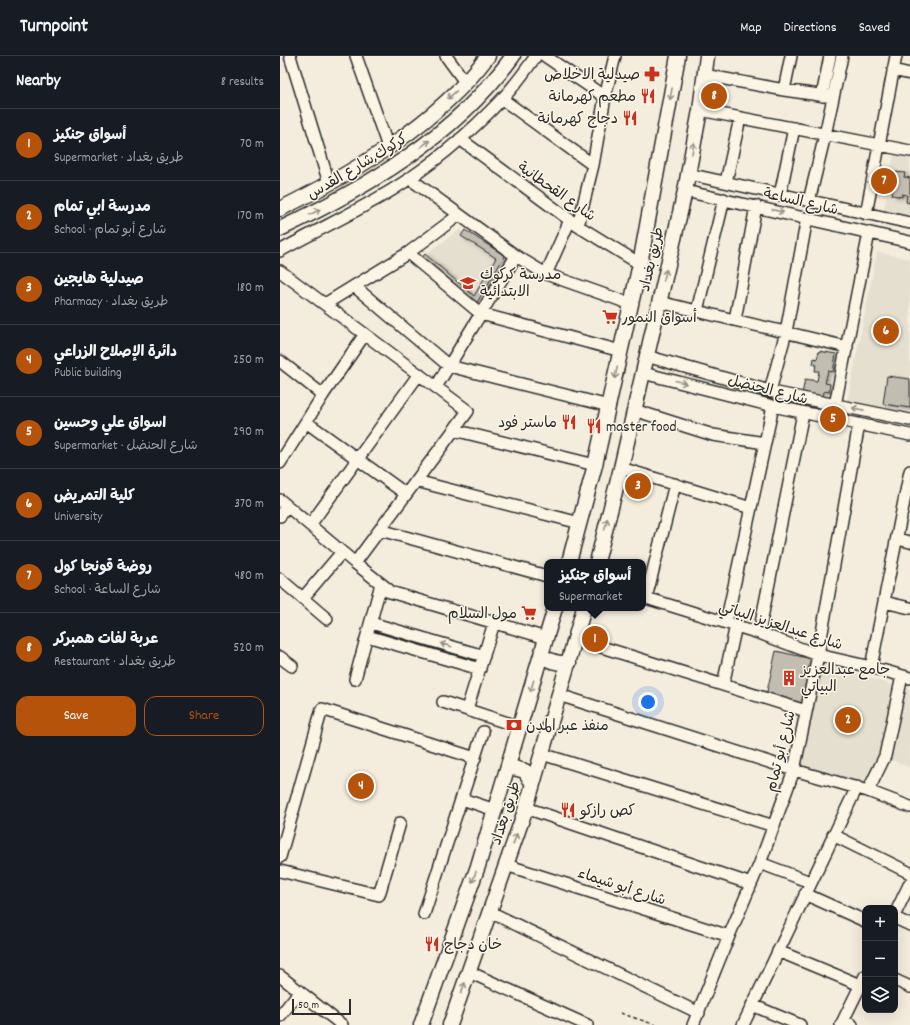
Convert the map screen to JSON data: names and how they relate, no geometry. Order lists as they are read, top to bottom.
{
  "streets": {
    "main road": ["كركوك,شارع القدس", "طريق بغداد"],
    "street": [
      "شارع القحطانية",
      "شارع الساعة",
      "شارع الحنضل",
      "شارع عبدالعزيز البياتي",
      "شارع أبو تمام",
      "شارع أبو شيماء"
    ]
  },
  "crossings": [
    ["شارع القحطانية", "طريق بغداد"],
    ["شارع الساعة", "طريق بغداد"],
    ["طريق بغداد", "شارع الحنضل"],
    ["طريق بغداد", "شارع أبو شيماء"],
    ["شارع الحنضل", "شارع أبو تمام"],
    ["شارع عبدالعزيز البياتي", "شارع أبو تمام"],
    ["شارع أبو تمام", "شارع أبو شيماء"]
  ],
  "places": {
    "pharmacy": ["صيدلية الاخلاص"],
    "restaurant": [
      "مطعم كهرمانة",
      "دجاج كهرمانة",
      "ماستر فود",
      "master food",
      "كص رازكو",
      "خان دجاج"
    ],
    "school or university": ["مدرسة كركوك الابتدائية"],
    "supermarket": ["أسواق النمور", "مول السلام"],
    "building": ["جامع عبدالعزيز البياتي"],
    "bank": ["منفذ عبر المدن"]
  },
  "scale_bar": "50 m",
  "page": {
    "header": "Turnpoint",
    "nav": ["Map", "Directions", "Saved"],
    "heading": ["Nearby", "8 results"],
    "pins": [
      "8",
      "7",
      "6",
      "5",
      "3",
      "1",
      "2",
      "4"
    ],
    "list": [
      {
        "mark": "1",
        "name": "أسواق جنكيز",
        "note": "Supermarket · طريق بغداد",
        "value": "70 m"
      },
      {
        "mark": "2",
        "name": "مدرسة ابي تمام",
        "note": "School · شارع أبو تمام",
        "value": "170 m"
      },
      {
        "mark": "3",
        "name": "صيدلية هايجين",
        "note": "Pharmacy · طريق بغداد",
        "value": "180 m"
      },
      {
        "mark": "4",
        "name": "دائرة الإصلاح الزراعي",
        "note": "Public building",
        "value": "250 m"
      },
      {
        "mark": "5",
        "name": "اسواق علي وحسين",
        "note": "Supermarket · شارع الحنضل",
        "value": "290 m"
      },
      {
        "mark": "6",
        "name": "كلية التمريض",
        "note": "University",
        "value": "370 m"
      },
      {
        "mark": "7",
        "name": "روضة قونجا كول",
        "note": "School · شارع الساعة",
        "value": "480 m"
      },
      {
        "mark": "8",
        "name": "عربة لفات همبركر",
        "note": "Restaurant · طريق بغداد",
        "value": "520 m"
      }
    ],
    "popup": ["أسواق جنكيز", "Supermarket"],
    "buttons": ["Save", "Share"],
    "map_buttons": ["+", "−"],
    "scale": "50 m"
  }
}
